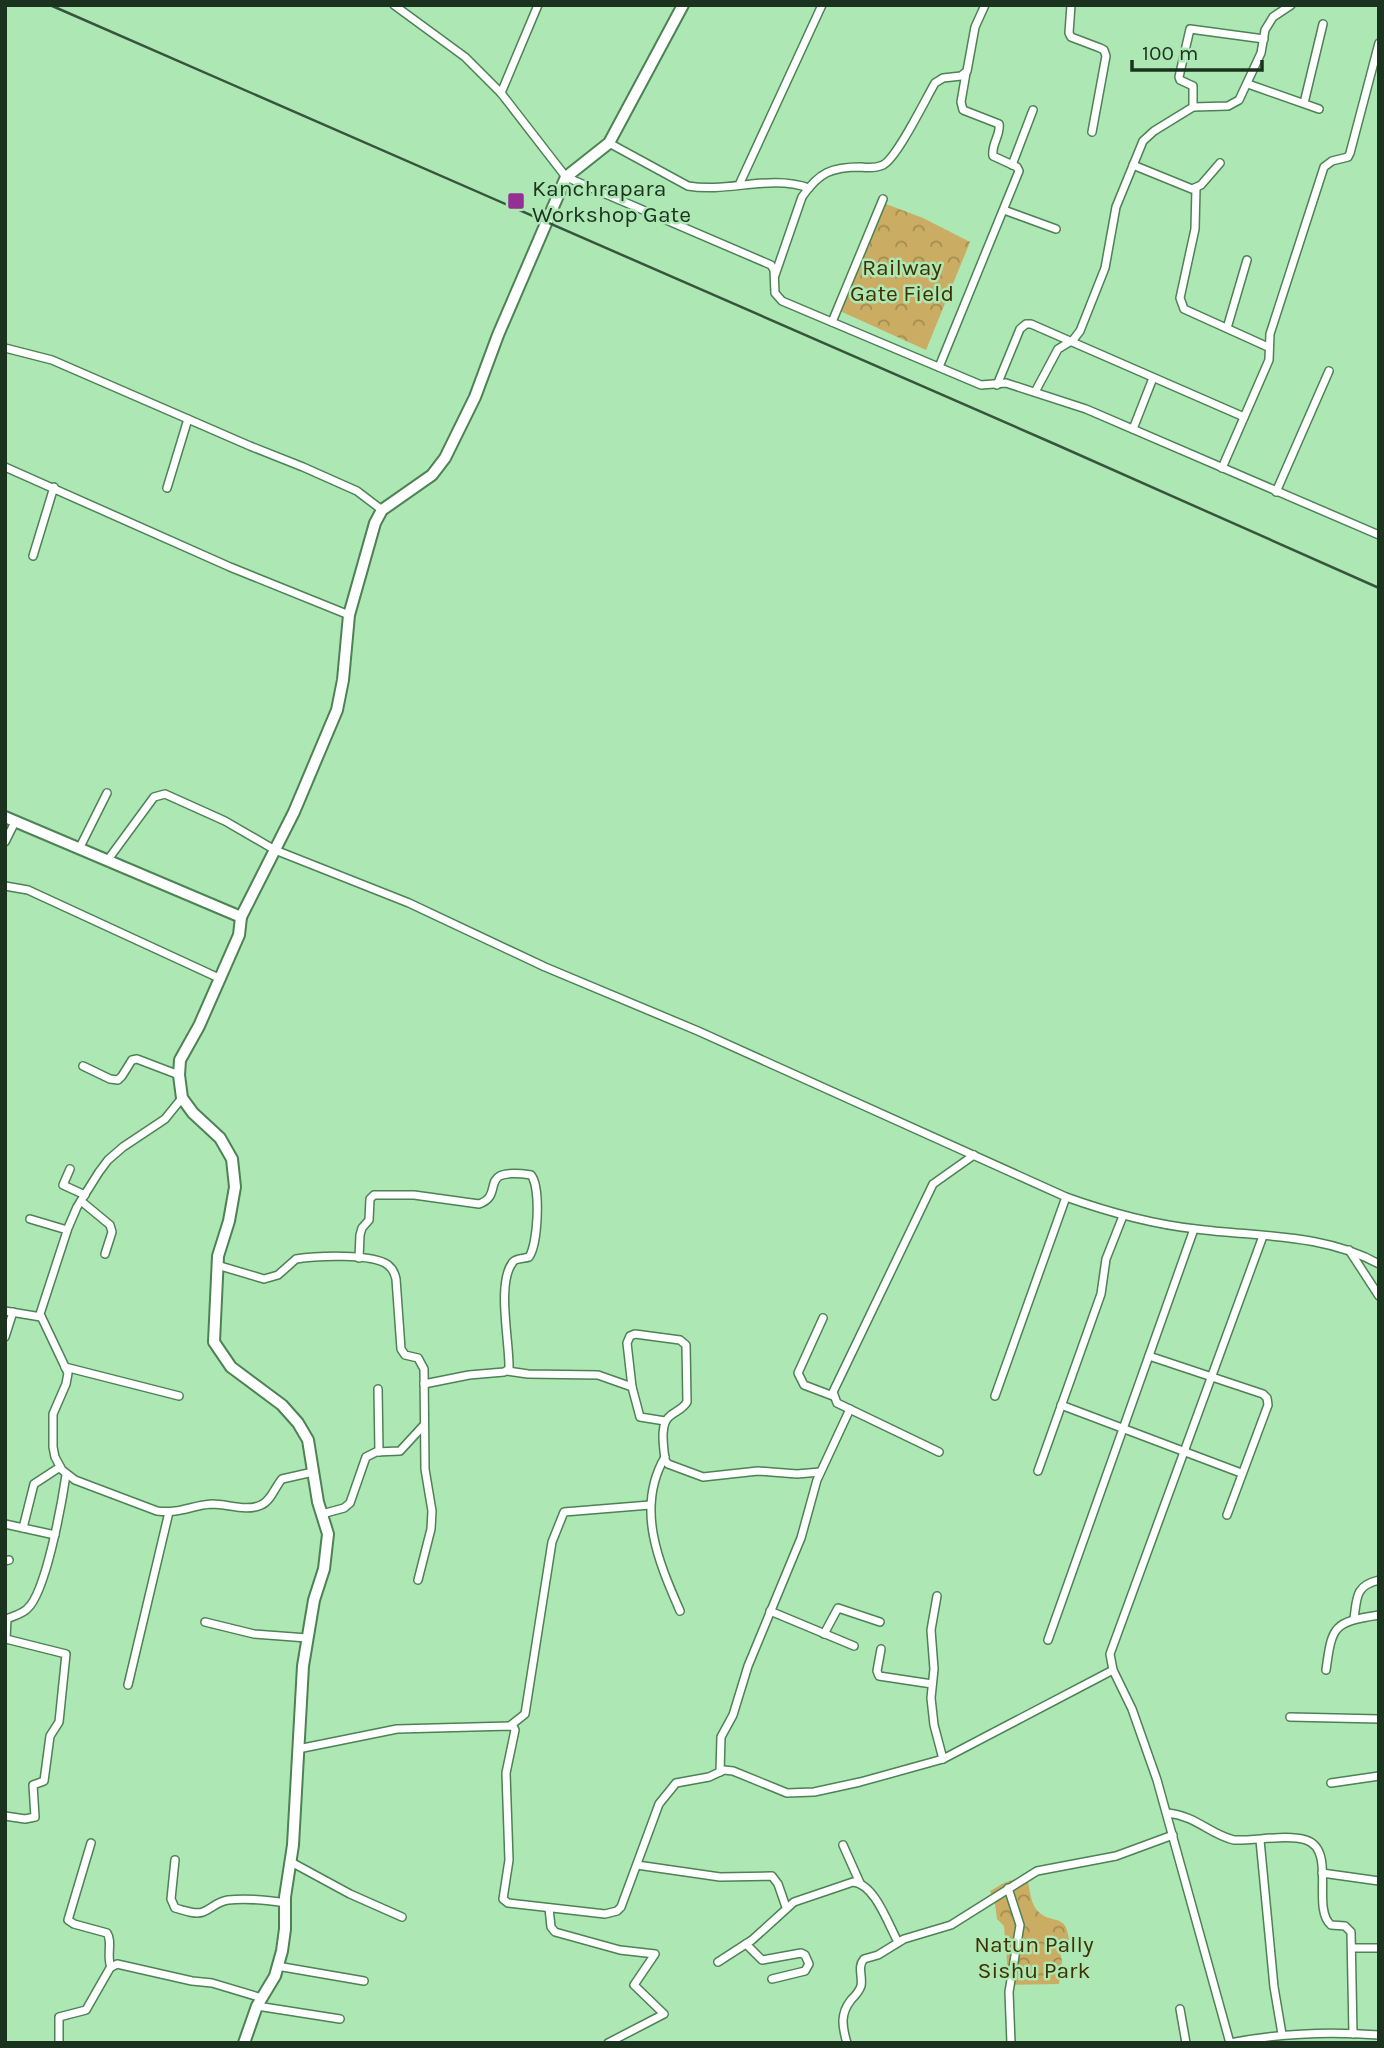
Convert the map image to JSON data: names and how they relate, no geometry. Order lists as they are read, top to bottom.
{
  "parks": ["Railway Gate Field", "Natun Pally Sishu Park"],
  "places": {
    "transit": ["Kanchrapara Workshop Gate"]
  },
  "scale_bar": "100 m"
}
